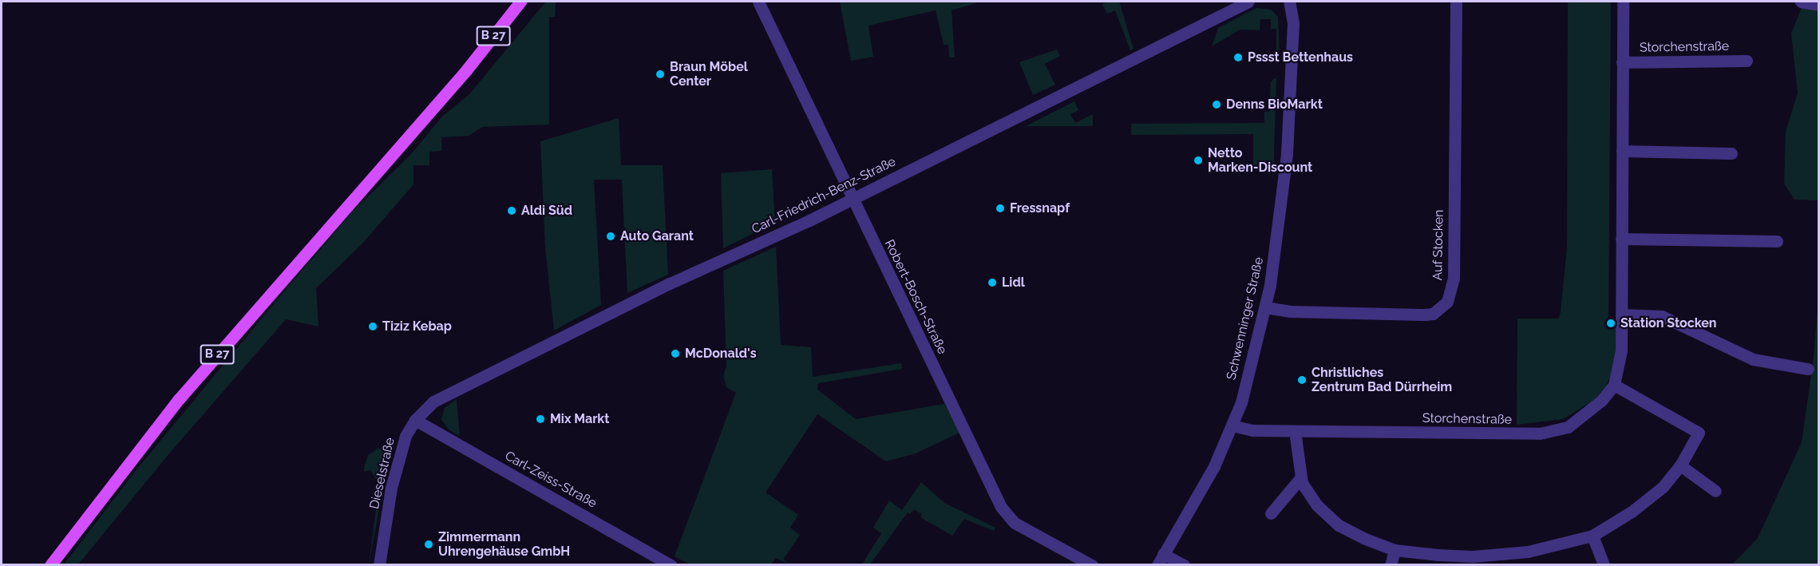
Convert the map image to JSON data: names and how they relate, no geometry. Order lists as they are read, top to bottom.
{
  "streets": {
    "main road": ["B 27"],
    "street": [
      "Storchenstraße",
      "Carl-Friedrich-Benz-Straße",
      "Auf Stocken",
      "Robert-Bosch-Straße",
      "Schwenninger Straße",
      "Dieselstraße",
      "Carl-Zeiss-Straße"
    ]
  },
  "crossings": [
    ["Storchenstraße", "Schwenninger Straße"],
    ["Carl-Friedrich-Benz-Straße", "Robert-Bosch-Straße"],
    ["Carl-Friedrich-Benz-Straße", "Dieselstraße"],
    ["Carl-Friedrich-Benz-Straße", "Carl-Zeiss-Straße"],
    ["Auf Stocken", "Schwenninger Straße"],
    ["Dieselstraße", "Carl-Zeiss-Straße"]
  ],
  "places": [
    "Pssst Bettenhaus",
    "Braun Möbel Center",
    "Denns BioMarkt",
    "Netto Marken-Discount",
    "Fressnapf",
    "Aldi Süd",
    "Auto Garant",
    "Lidl",
    "Station Stocken",
    "Tiziz Kebap",
    "McDonald's",
    "Christliches Zentrum Bad Dürrheim",
    "Mix Markt",
    "Zimmermann Uhrengehäuse GmbH"
  ]
}
